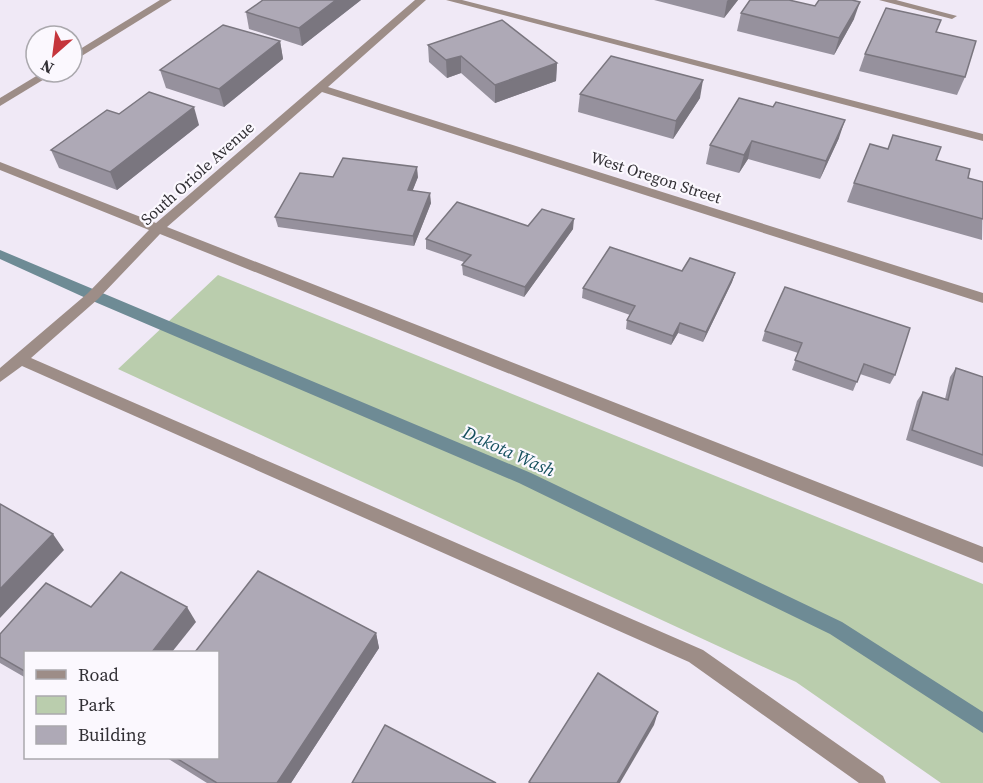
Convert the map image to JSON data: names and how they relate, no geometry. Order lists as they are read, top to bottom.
{
  "streets": {
    "street": ["South Oriole Avenue", "West Oregon Street"]
  },
  "crossings": [
    ["South Oriole Avenue", "West Oregon Street"]
  ],
  "water": ["Dakota Wash"],
  "legend": ["Road", "Park", "Building"],
  "north": "bottom left"
}
